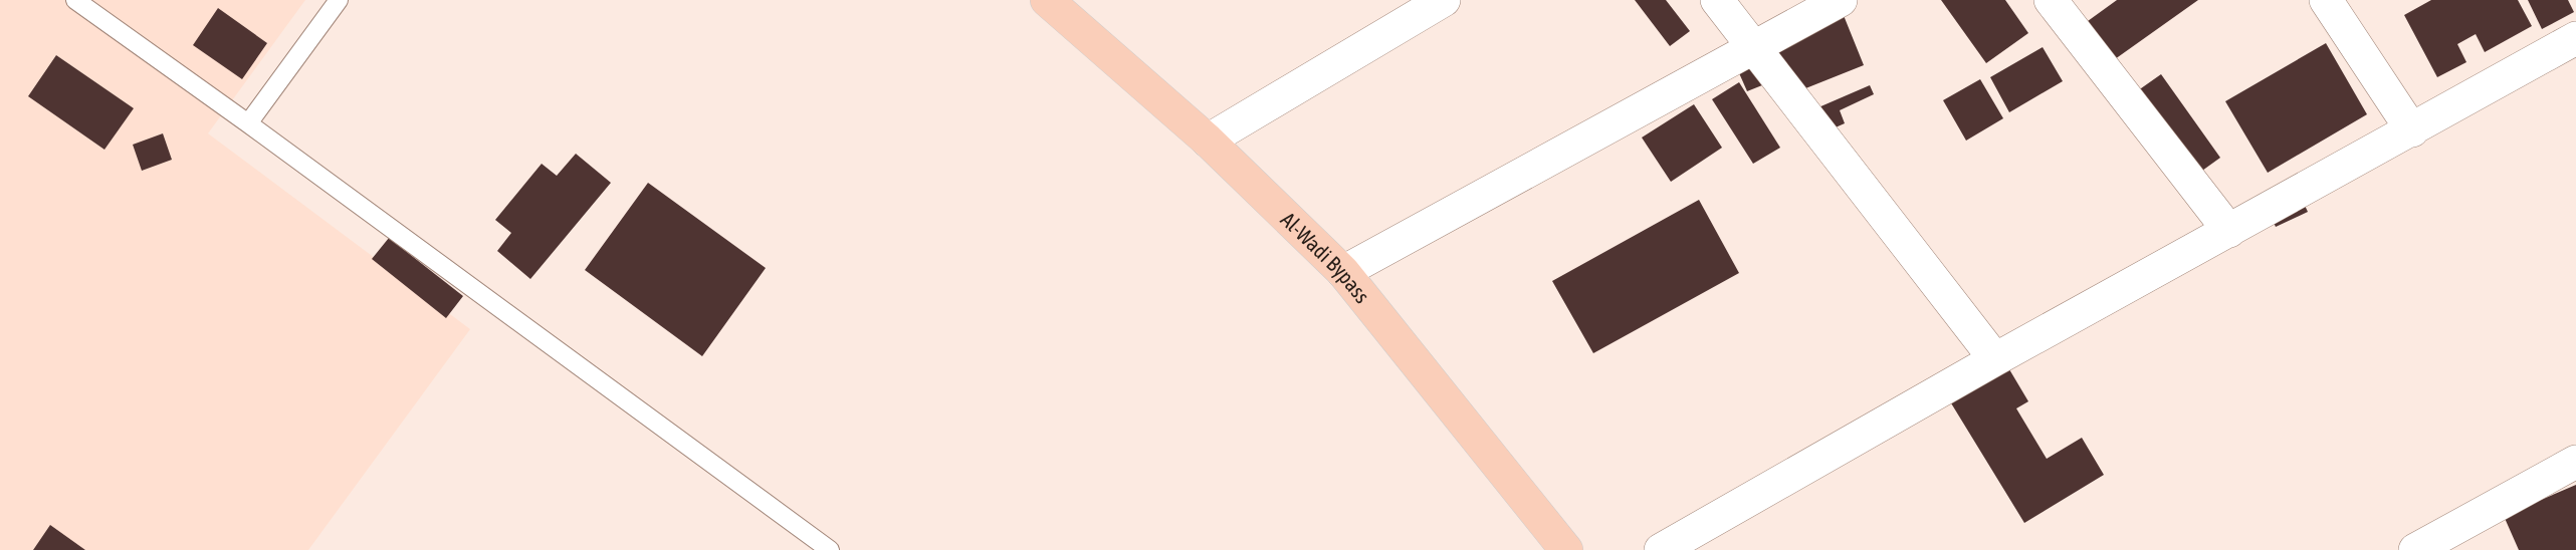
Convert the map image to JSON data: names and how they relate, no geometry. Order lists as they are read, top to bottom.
{
  "streets": {
    "main road": ["Al-Wadi Bypass"]
  }
}
